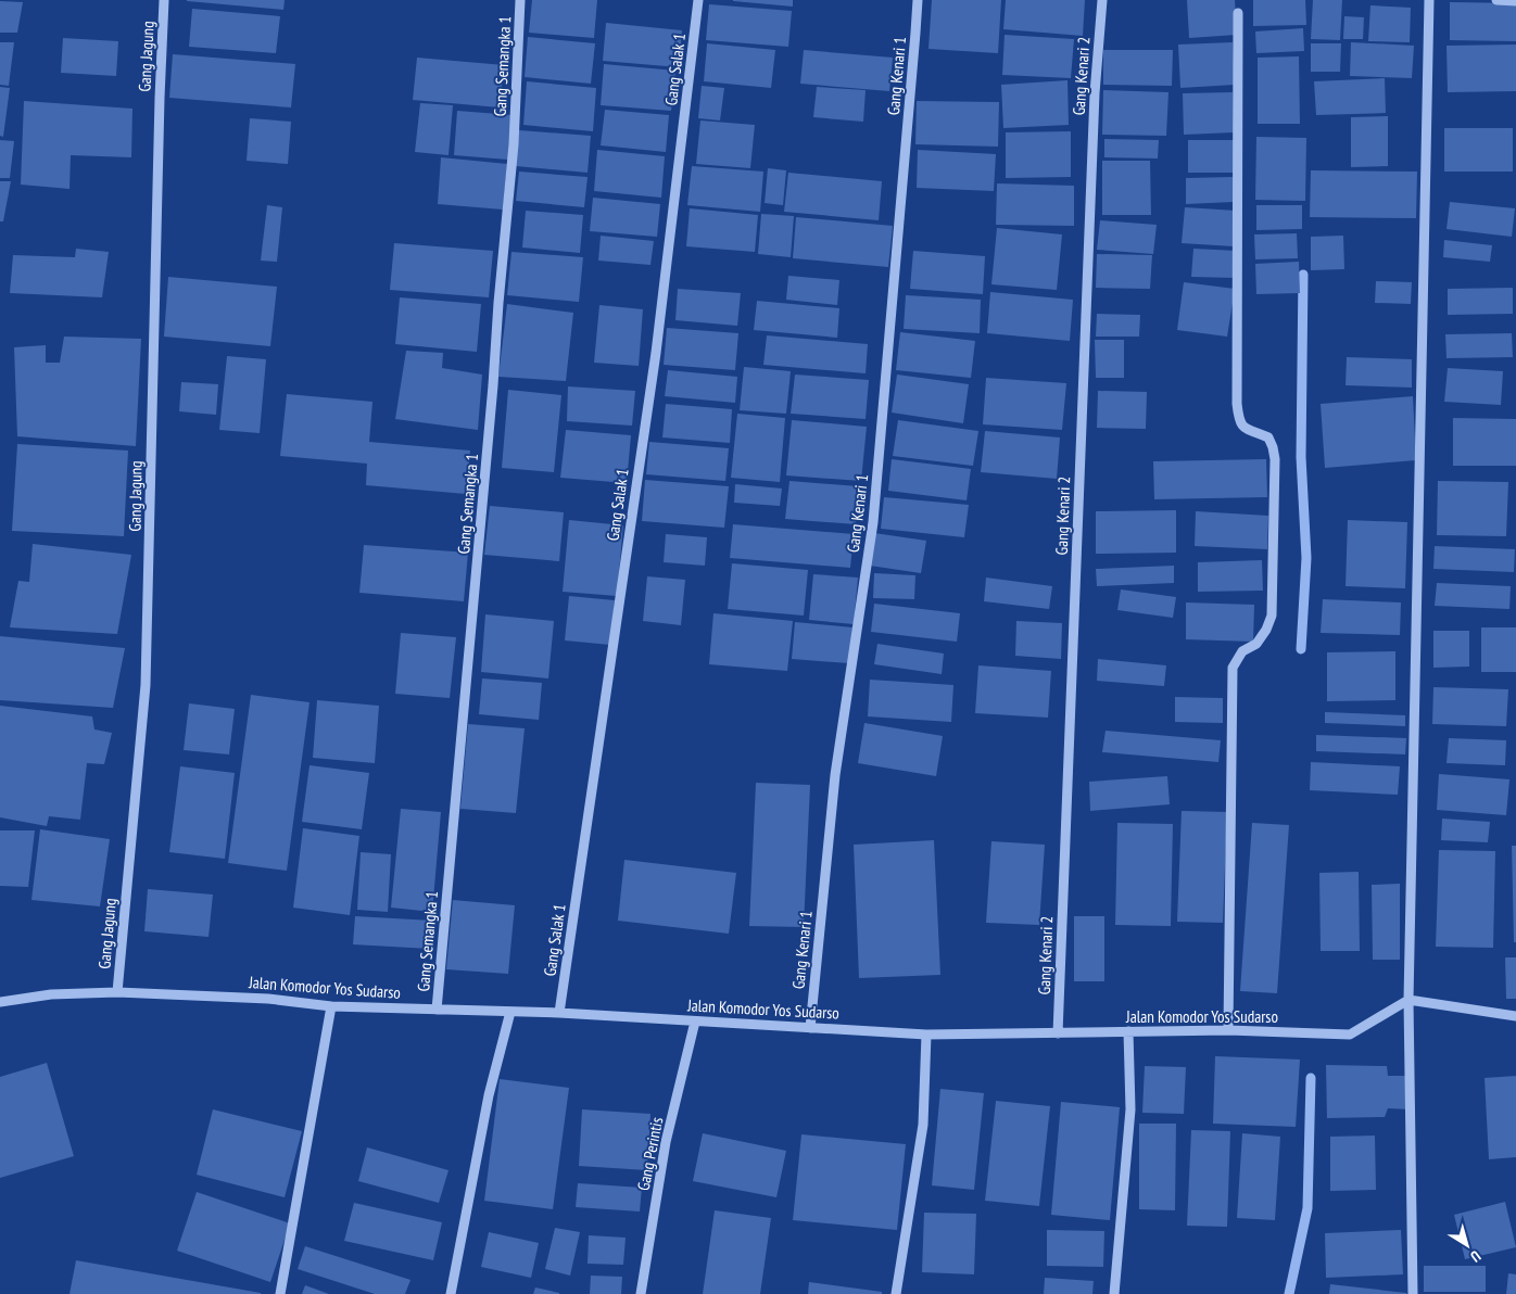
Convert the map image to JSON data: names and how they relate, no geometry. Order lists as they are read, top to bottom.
{
  "streets": {
    "street": [
      "Gang Jagung",
      "Gang Semangka 1",
      "Gang Salak 1",
      "Gang Kenari 1",
      "Gang Kenari 2",
      "Jalan Komodor Yos Sudarso",
      "Gang Perintis"
    ]
  },
  "crossings": [
    ["Gang Jagung", "Jalan Komodor Yos Sudarso"],
    ["Gang Semangka 1", "Jalan Komodor Yos Sudarso"],
    ["Gang Salak 1", "Jalan Komodor Yos Sudarso"],
    ["Gang Kenari 1", "Jalan Komodor Yos Sudarso"],
    ["Gang Kenari 2", "Jalan Komodor Yos Sudarso"],
    ["Jalan Komodor Yos Sudarso", "Gang Perintis"]
  ],
  "north": "bottom right"
}
